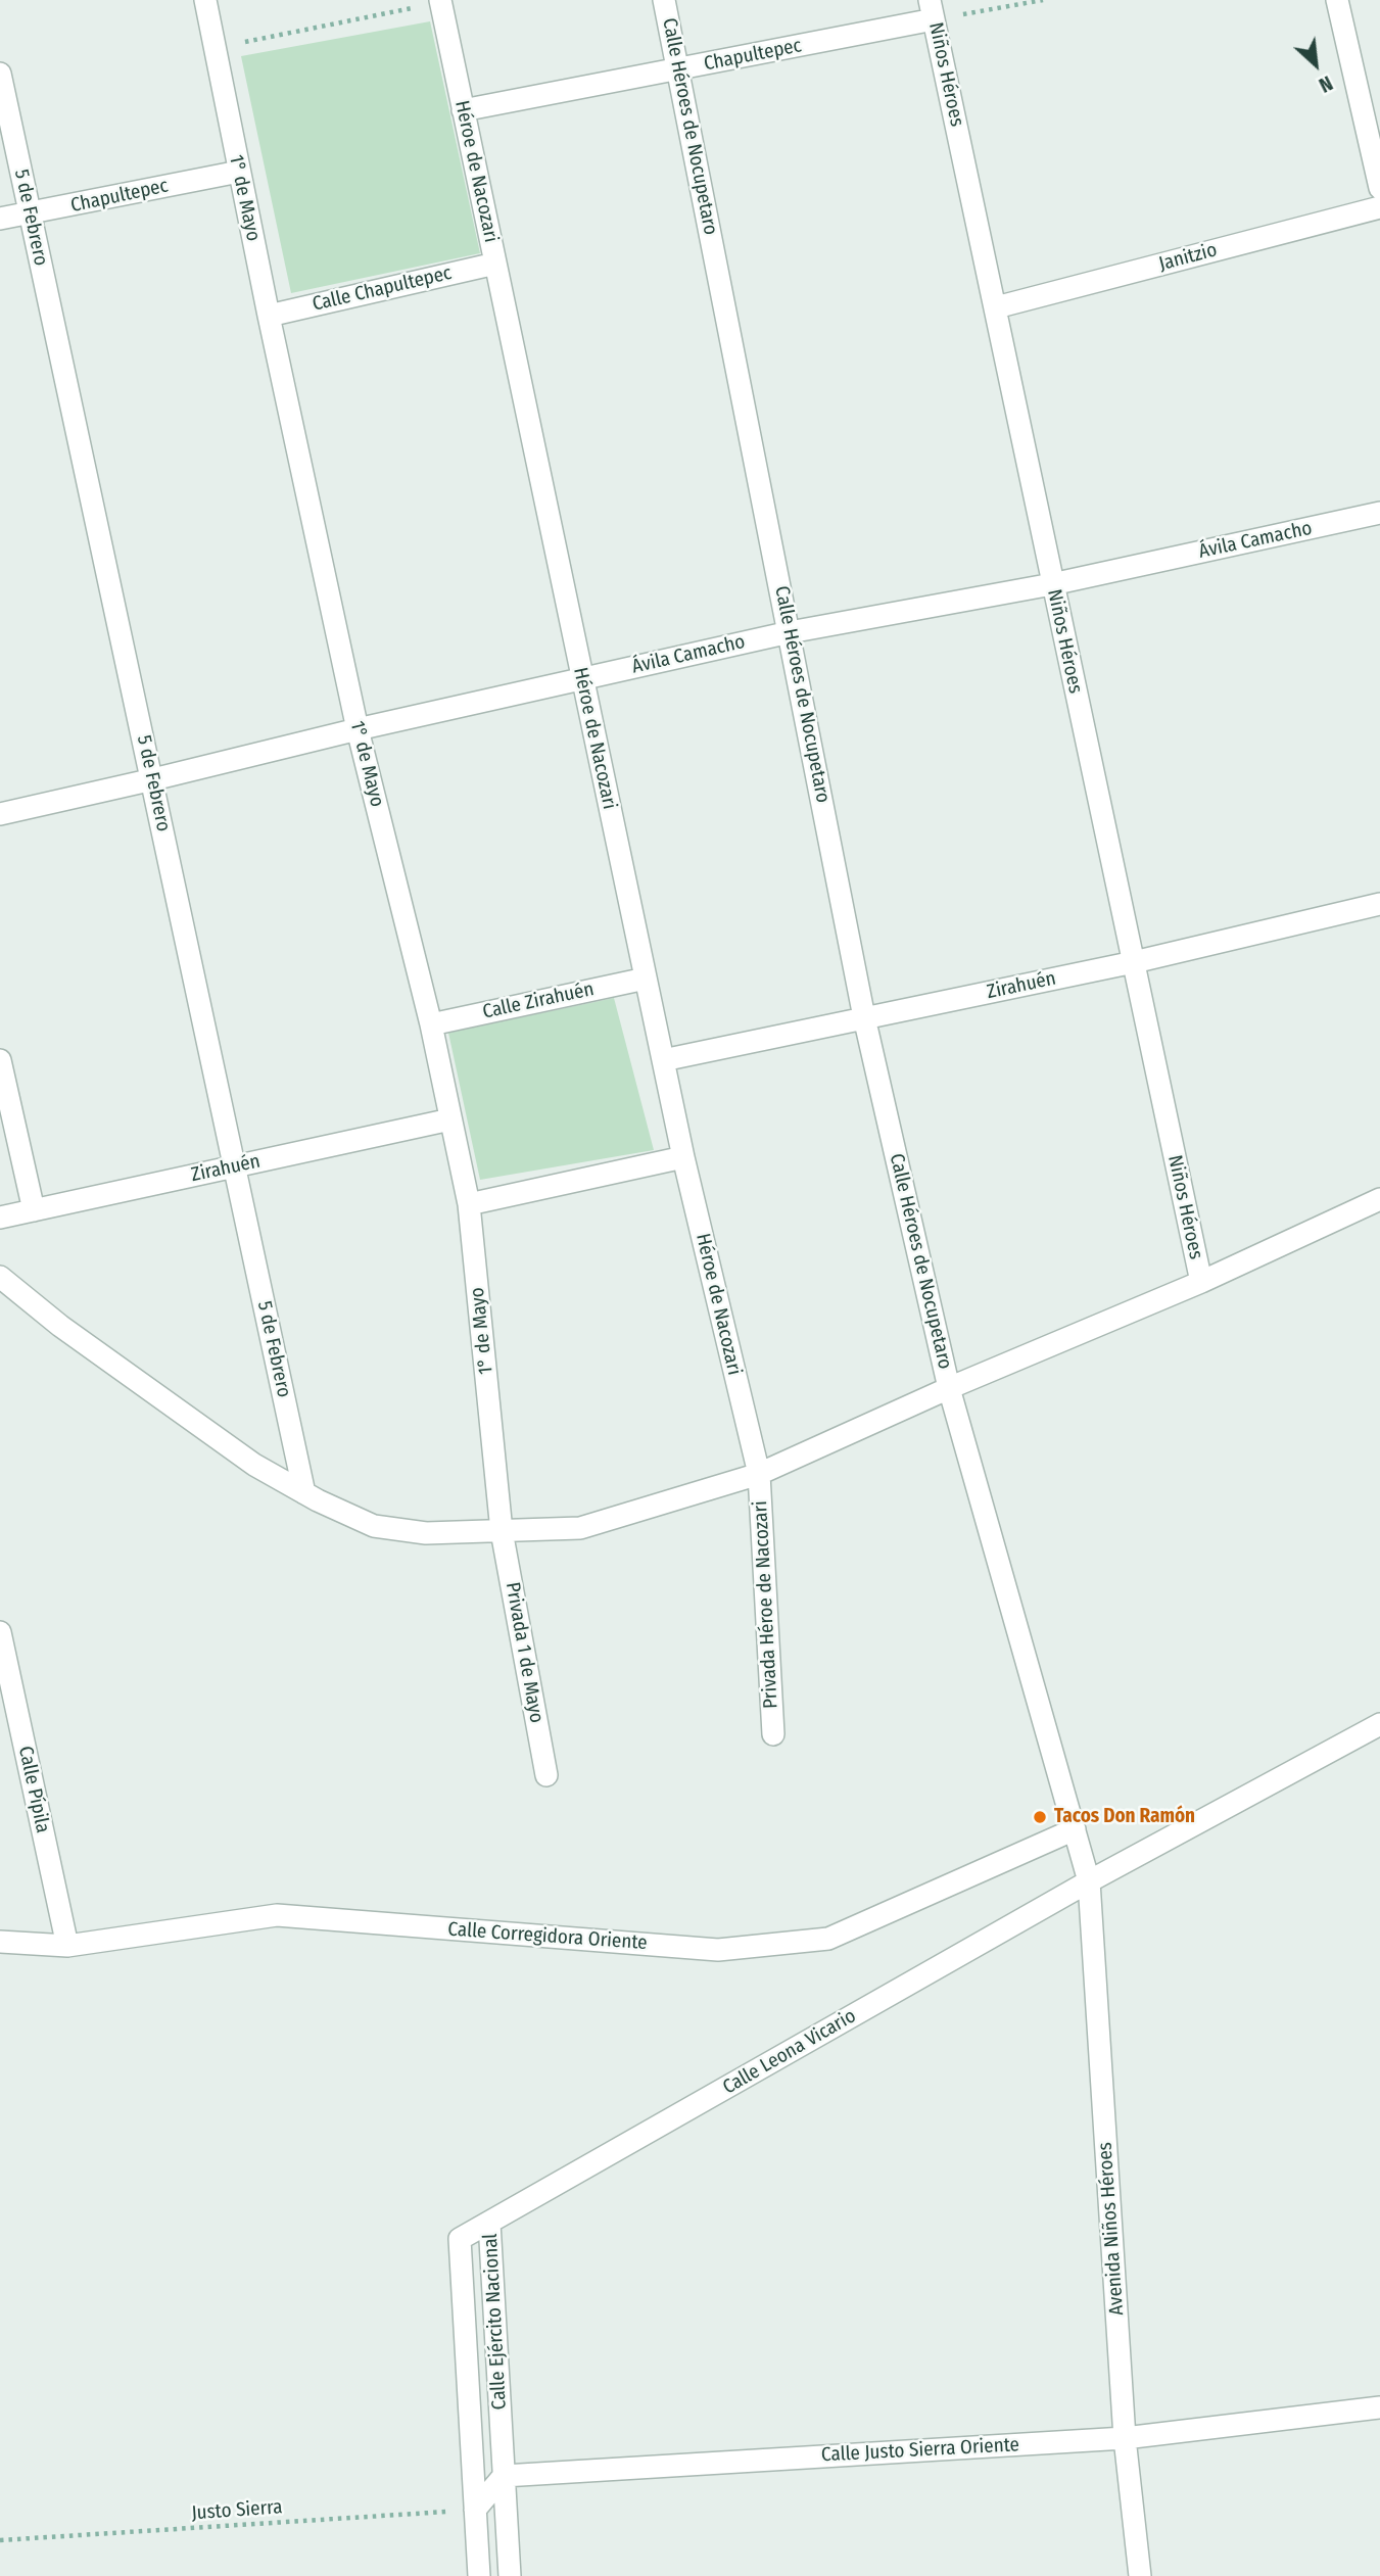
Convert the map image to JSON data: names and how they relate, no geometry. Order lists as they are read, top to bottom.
{
  "streets": {
    "street": [
      "Chapultepec",
      "Niños Héroes",
      "Calle Héroes de Nocupetaro",
      "Héroe de Nacozari",
      "1° de Mayo",
      "5 de Febrero",
      "Janitzio",
      "Calle Chapultepec",
      "Ávila Camacho",
      "Zirahuén",
      "Calle Zirahuén",
      "Privada Héroe de Nacozari",
      "Privada 1 de Mayo",
      "Calle Pípila",
      "Calle Corregidora Oriente",
      "Calle Leona Vicario",
      "Avenida Niños Héroes",
      "Calle Ejército Nacional",
      "Calle Justo Sierra Oriente"
    ],
    "path": ["Justo Sierra"]
  },
  "crossings": [
    ["Chapultepec", "Niños Héroes"],
    ["Chapultepec", "Calle Héroes de Nocupetaro"],
    ["Chapultepec", "Héroe de Nacozari"],
    ["Chapultepec", "1° de Mayo"],
    ["Chapultepec", "5 de Febrero"],
    ["Niños Héroes", "Janitzio"],
    ["Niños Héroes", "Ávila Camacho"],
    ["Niños Héroes", "Zirahuén"],
    ["Calle Héroes de Nocupetaro", "Ávila Camacho"],
    ["Calle Héroes de Nocupetaro", "Zirahuén"],
    ["Héroe de Nacozari", "Calle Chapultepec"],
    ["Héroe de Nacozari", "Ávila Camacho"],
    ["Héroe de Nacozari", "Zirahuén"],
    ["Héroe de Nacozari", "Calle Zirahuén"],
    ["Héroe de Nacozari", "Privada Héroe de Nacozari"],
    ["1° de Mayo", "Calle Chapultepec"],
    ["1° de Mayo", "Ávila Camacho"],
    ["1° de Mayo", "Zirahuén"],
    ["1° de Mayo", "Calle Zirahuén"],
    ["1° de Mayo", "Privada 1 de Mayo"],
    ["5 de Febrero", "Ávila Camacho"],
    ["5 de Febrero", "Zirahuén"],
    ["Calle Pípila", "Calle Corregidora Oriente"],
    ["Calle Leona Vicario", "Avenida Niños Héroes"],
    ["Calle Leona Vicario", "Calle Ejército Nacional"],
    ["Avenida Niños Héroes", "Calle Justo Sierra Oriente"],
    ["Calle Ejército Nacional", "Calle Justo Sierra Oriente"],
    ["Calle Ejército Nacional", "Justo Sierra"]
  ],
  "places": ["Tacos Don Ramón"],
  "north": "bottom right"
}
